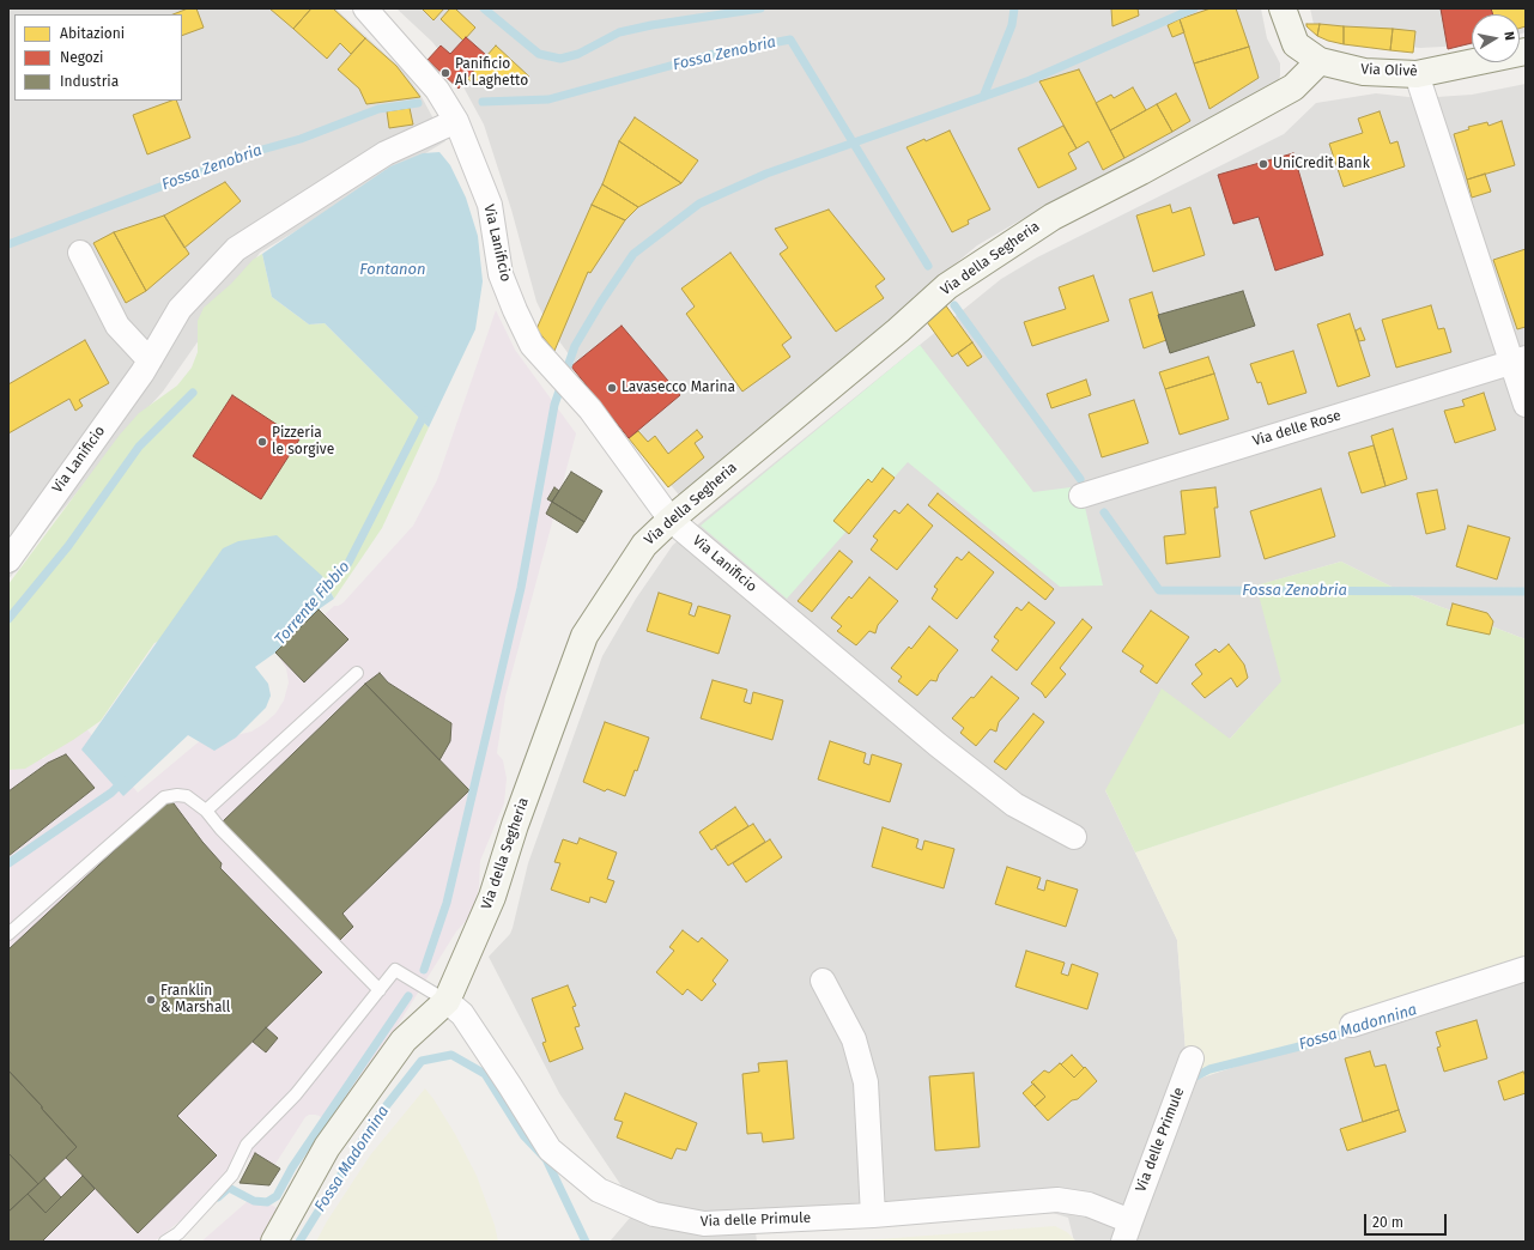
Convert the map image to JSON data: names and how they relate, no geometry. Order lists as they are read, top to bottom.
{
  "streets": {
    "street": [
      "Via Olivè",
      "Via Lanificio",
      "Via della Segheria",
      "Via delle Rose",
      "Via delle Primule"
    ]
  },
  "crossings": [
    ["Via Olivè", "Via della Segheria"],
    ["Via Lanificio", "Via della Segheria"],
    ["Via della Segheria", "Via delle Primule"]
  ],
  "water": [
    "Fossa Zenobria",
    "Fontanon",
    "Torrente Fibbio",
    "Fossa Madonnina"
  ],
  "places": [
    "Panificio Al Laghetto",
    "UniCredit Bank",
    "Lavasecco Marina",
    "Pizzeria le sorgive",
    "Franklin & Marshall"
  ],
  "legend": ["Abitazioni", "Negozi", "Industria"],
  "scale_bar": "20 m",
  "north": "right"
}
